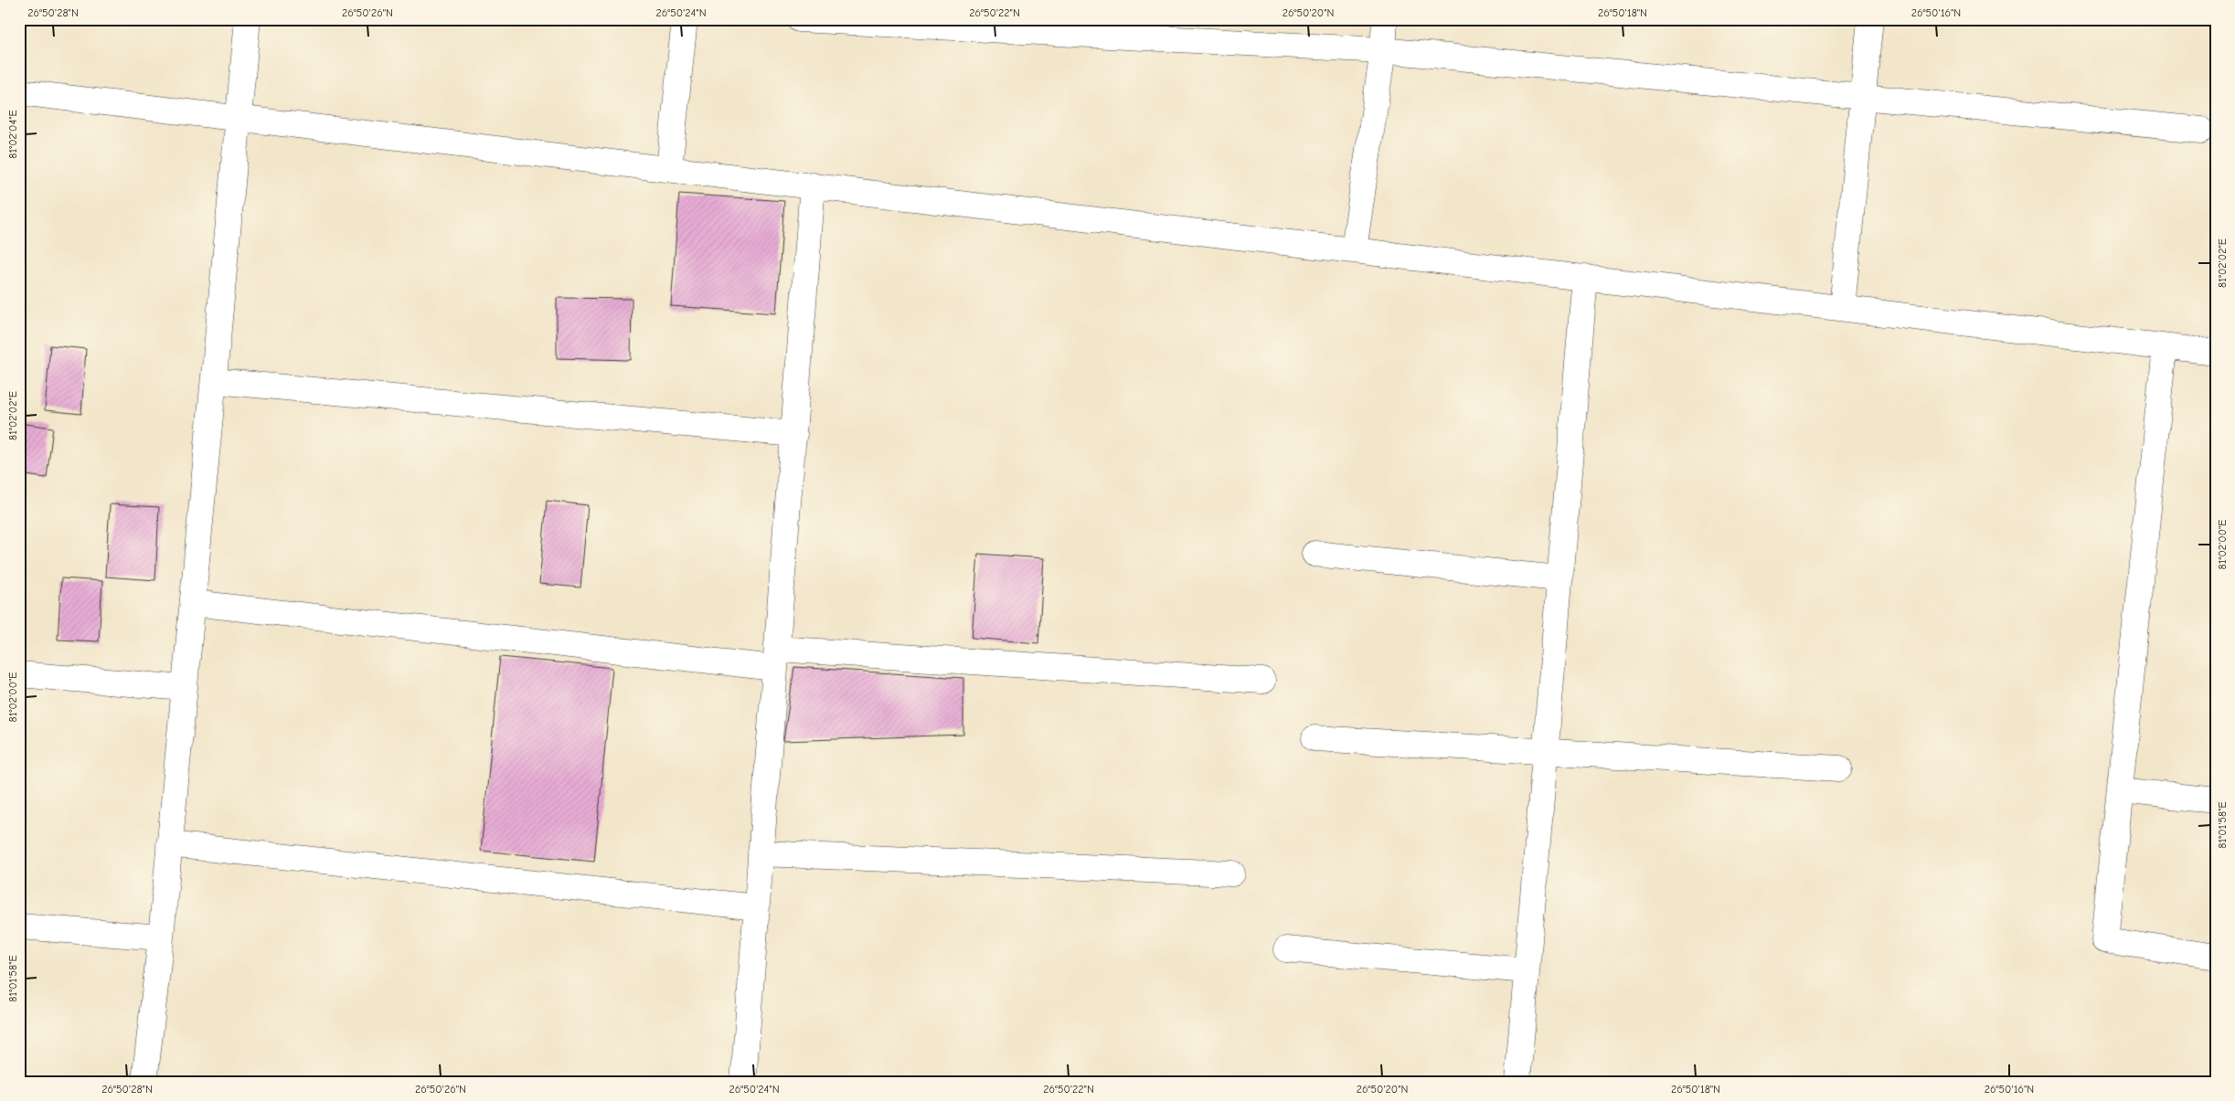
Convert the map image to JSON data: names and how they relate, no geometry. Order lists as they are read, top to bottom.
{
  "coordinates": [
    "26°50'28\"N",
    "26°50'26\"N",
    "26°50'24\"N",
    "26°50'22\"N",
    "26°50'20\"N",
    "26°50'18\"N",
    "26°50'16\"N",
    "81°02'04\"E",
    "81°02'02\"E",
    "81°02'00\"E",
    "81°01'58\"E"
  ]
}
